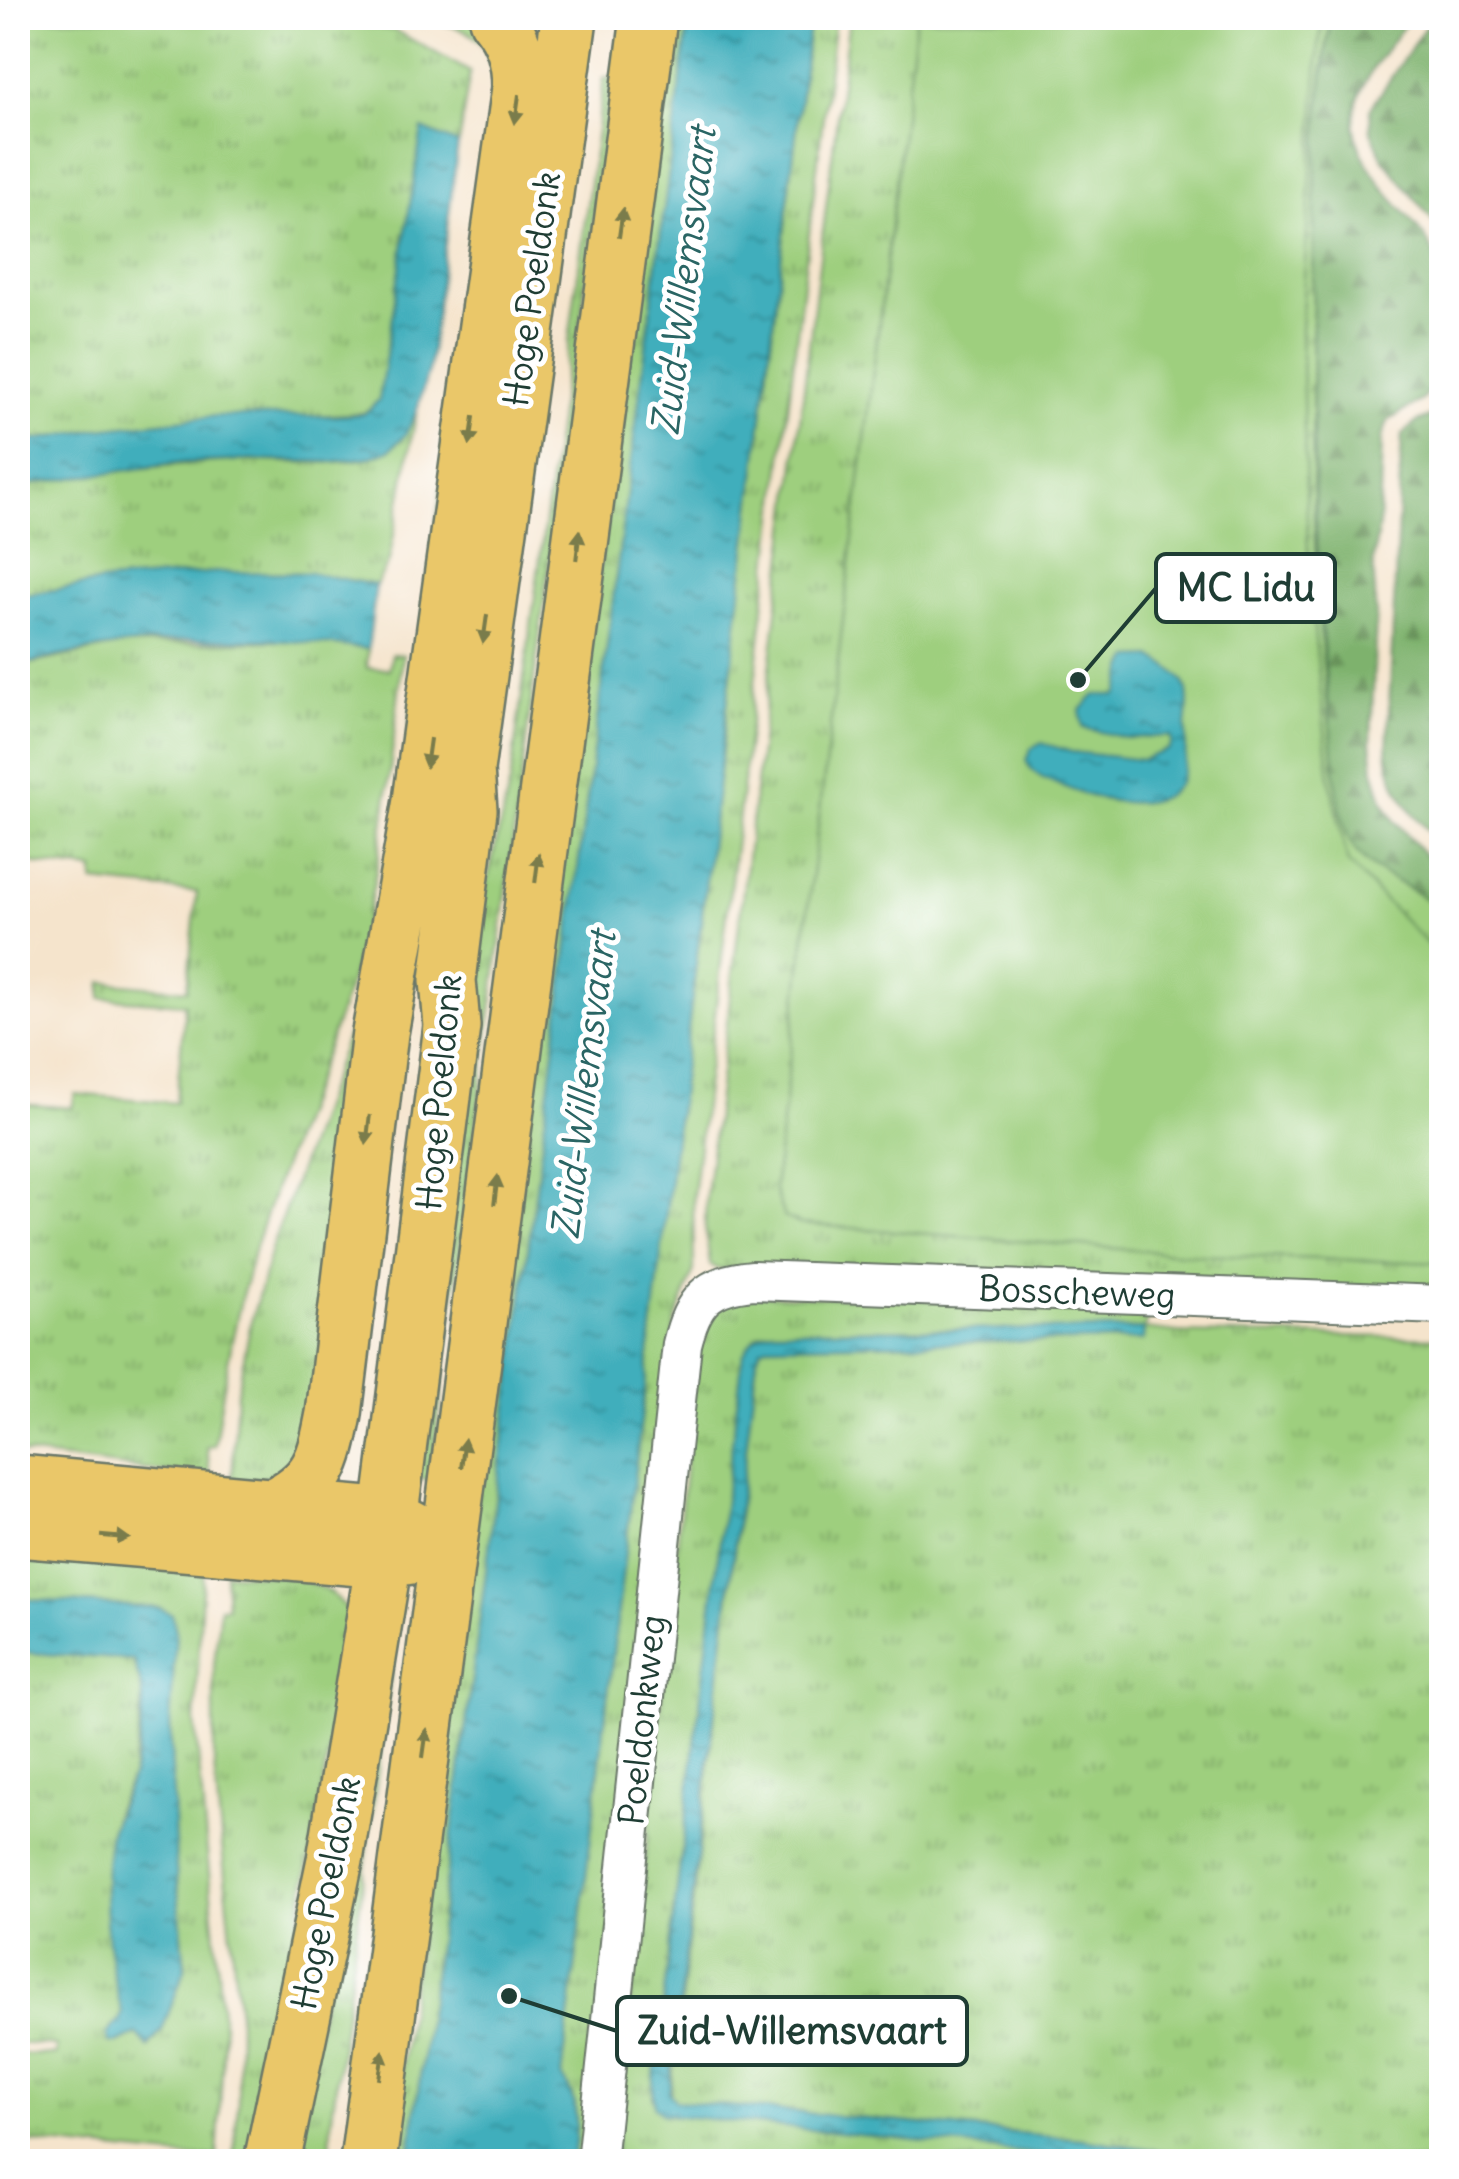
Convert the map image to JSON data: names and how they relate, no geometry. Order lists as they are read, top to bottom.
{
  "streets": {
    "highway": ["Hoge Poeldonk"],
    "street": ["Bosscheweg", "Poeldonkweg"]
  },
  "crossings": [
    ["Bosscheweg", "Poeldonkweg"]
  ],
  "water": ["Zuid-Willemsvaart"],
  "places": ["MC Lidu", "Zuid-Willemsvaart"]
}
